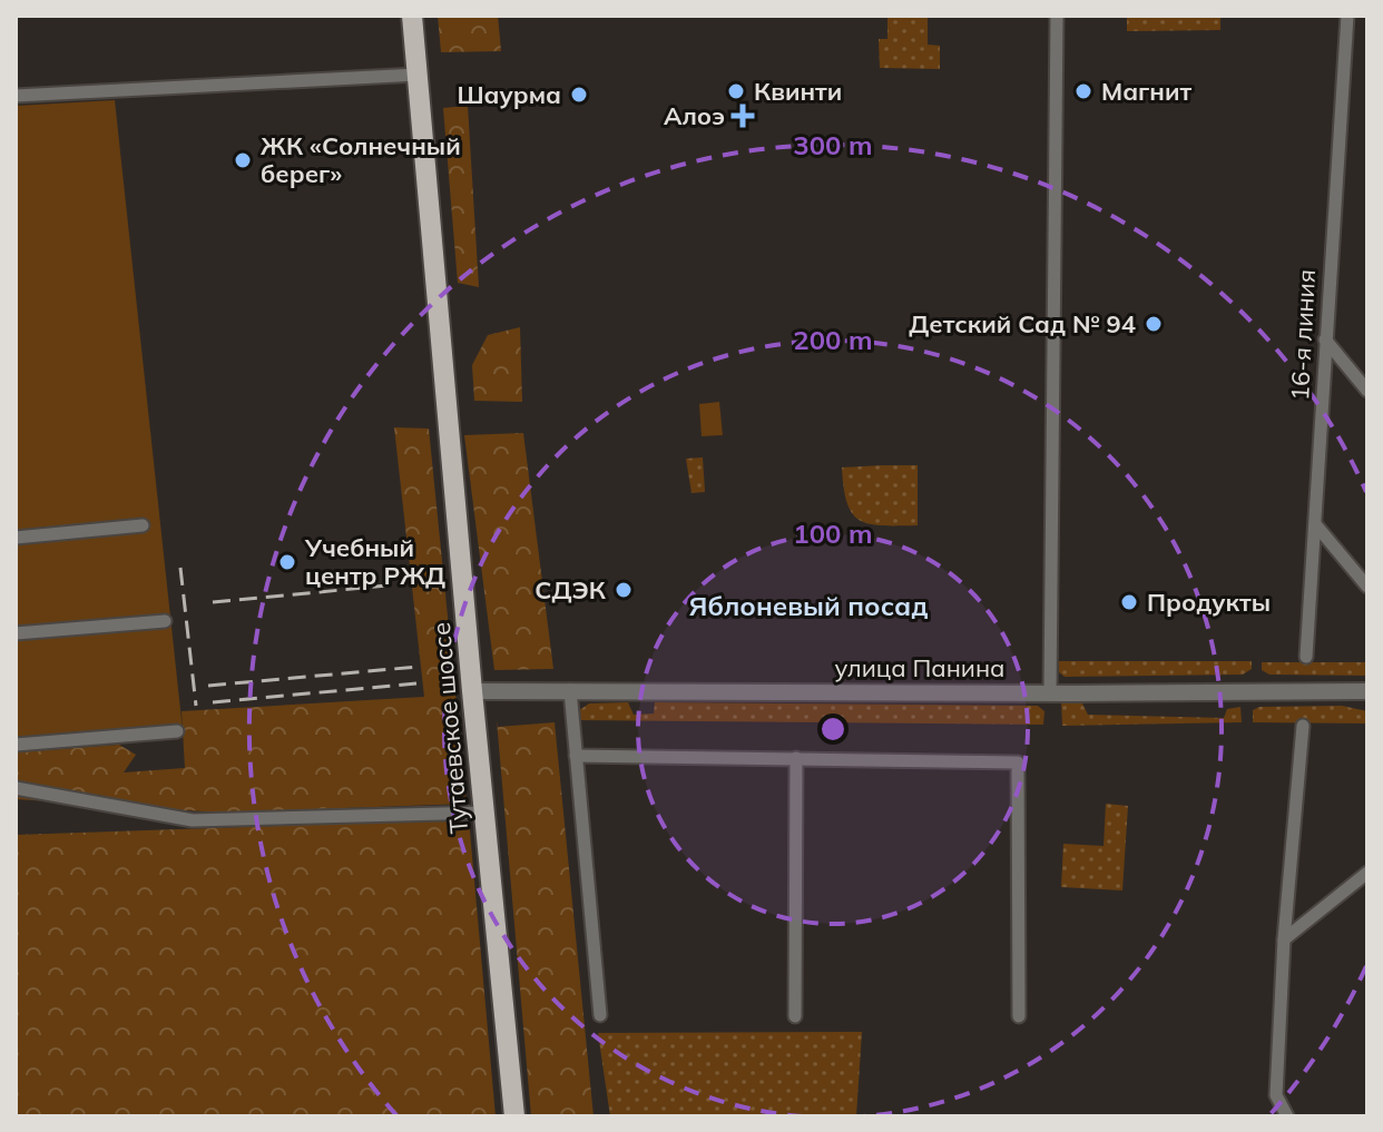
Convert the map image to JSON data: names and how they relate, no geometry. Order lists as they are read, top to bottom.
{
  "streets": {
    "main road": ["Тутаевское шоссе"],
    "street": ["16-я линия", "улица Панина"]
  },
  "crossings": [
    ["улица Панина", "Тутаевское шоссе"]
  ],
  "districts": ["Яблоневый посад"],
  "places": {
    "other": [
      "Квинти",
      "Магнит",
      "Шаурма",
      "ЖК «Солнечный берег»",
      "Детский Сад № 94",
      "Учебный центр РЖД",
      "СДЭК",
      "Продукты"
    ],
    "health": ["Алоэ"]
  },
  "rings": ["300 m", "200 m", "100 m"]
}
